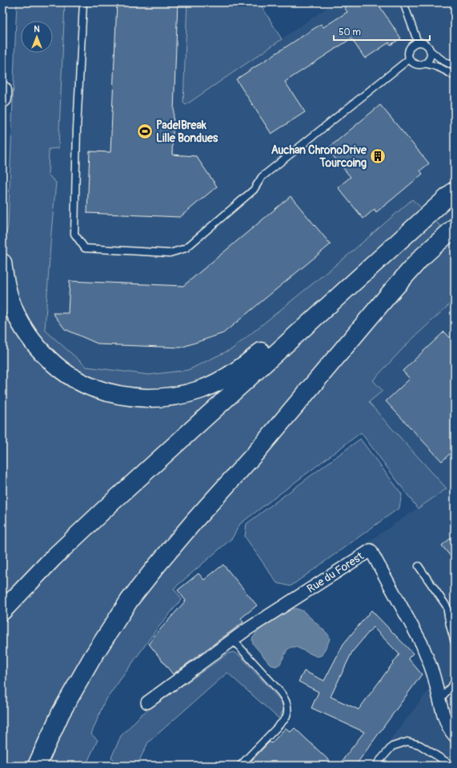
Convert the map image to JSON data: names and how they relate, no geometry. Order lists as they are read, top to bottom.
{
  "streets": {
    "street": ["Rue du Forest"]
  },
  "places": {
    "sports": ["PadelBreak Lille Bondues"],
    "building": ["Auchan ChronoDrive Tourcoing"]
  },
  "scale_bar": "50 m",
  "north": "top"
}
